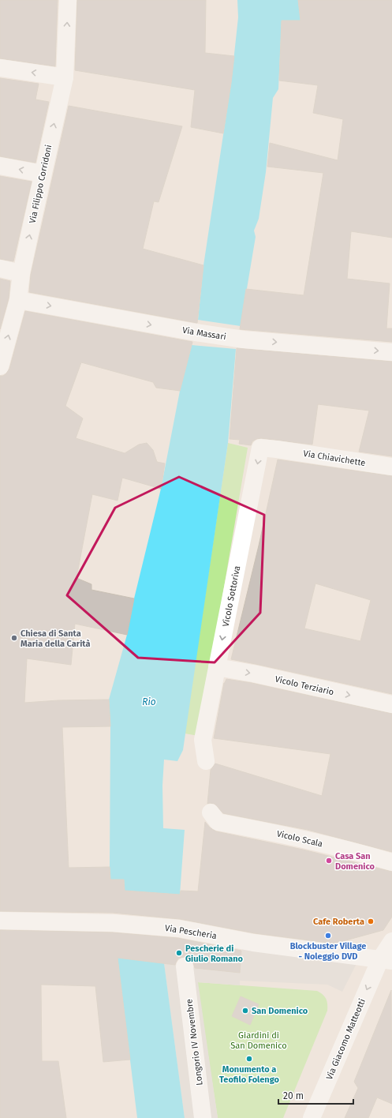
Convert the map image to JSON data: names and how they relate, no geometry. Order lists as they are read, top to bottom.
{
  "streets": {
    "street": [
      "Via Filippo Corridoni",
      "Via Massari",
      "Via Chiavichette",
      "Vicolo Sottoriva",
      "Vicolo Terziario",
      "Vicolo Scala",
      "Via Pescheria",
      "Via Giacomo Matteotti",
      "Longorio IV Novembre"
    ]
  },
  "crossings": [
    ["Via Filippo Corridoni", "Via Massari"],
    ["Via Chiavichette", "Vicolo Sottoriva"],
    ["Vicolo Sottoriva", "Vicolo Terziario"],
    ["Via Pescheria", "Via Giacomo Matteotti"]
  ],
  "one_way": [
    "Via Filippo Corridoni",
    "Via Massari",
    "Vicolo Sottoriva",
    "Vicolo Terziario",
    "Via Giacomo Matteotti"
  ],
  "water": ["Rio"],
  "parks": ["Giardini di San Domenico"],
  "places": [
    "Chiesa di Santa Maria della Carità",
    "Casa San Domenico",
    "Cafe Roberta",
    "Blockbuster Village - Noleggio DVD",
    "Pescherie di Giulio Romano",
    "San Domenico",
    "Monumento a Teofilo Folengo"
  ],
  "scale_bar": "20 m"
}
